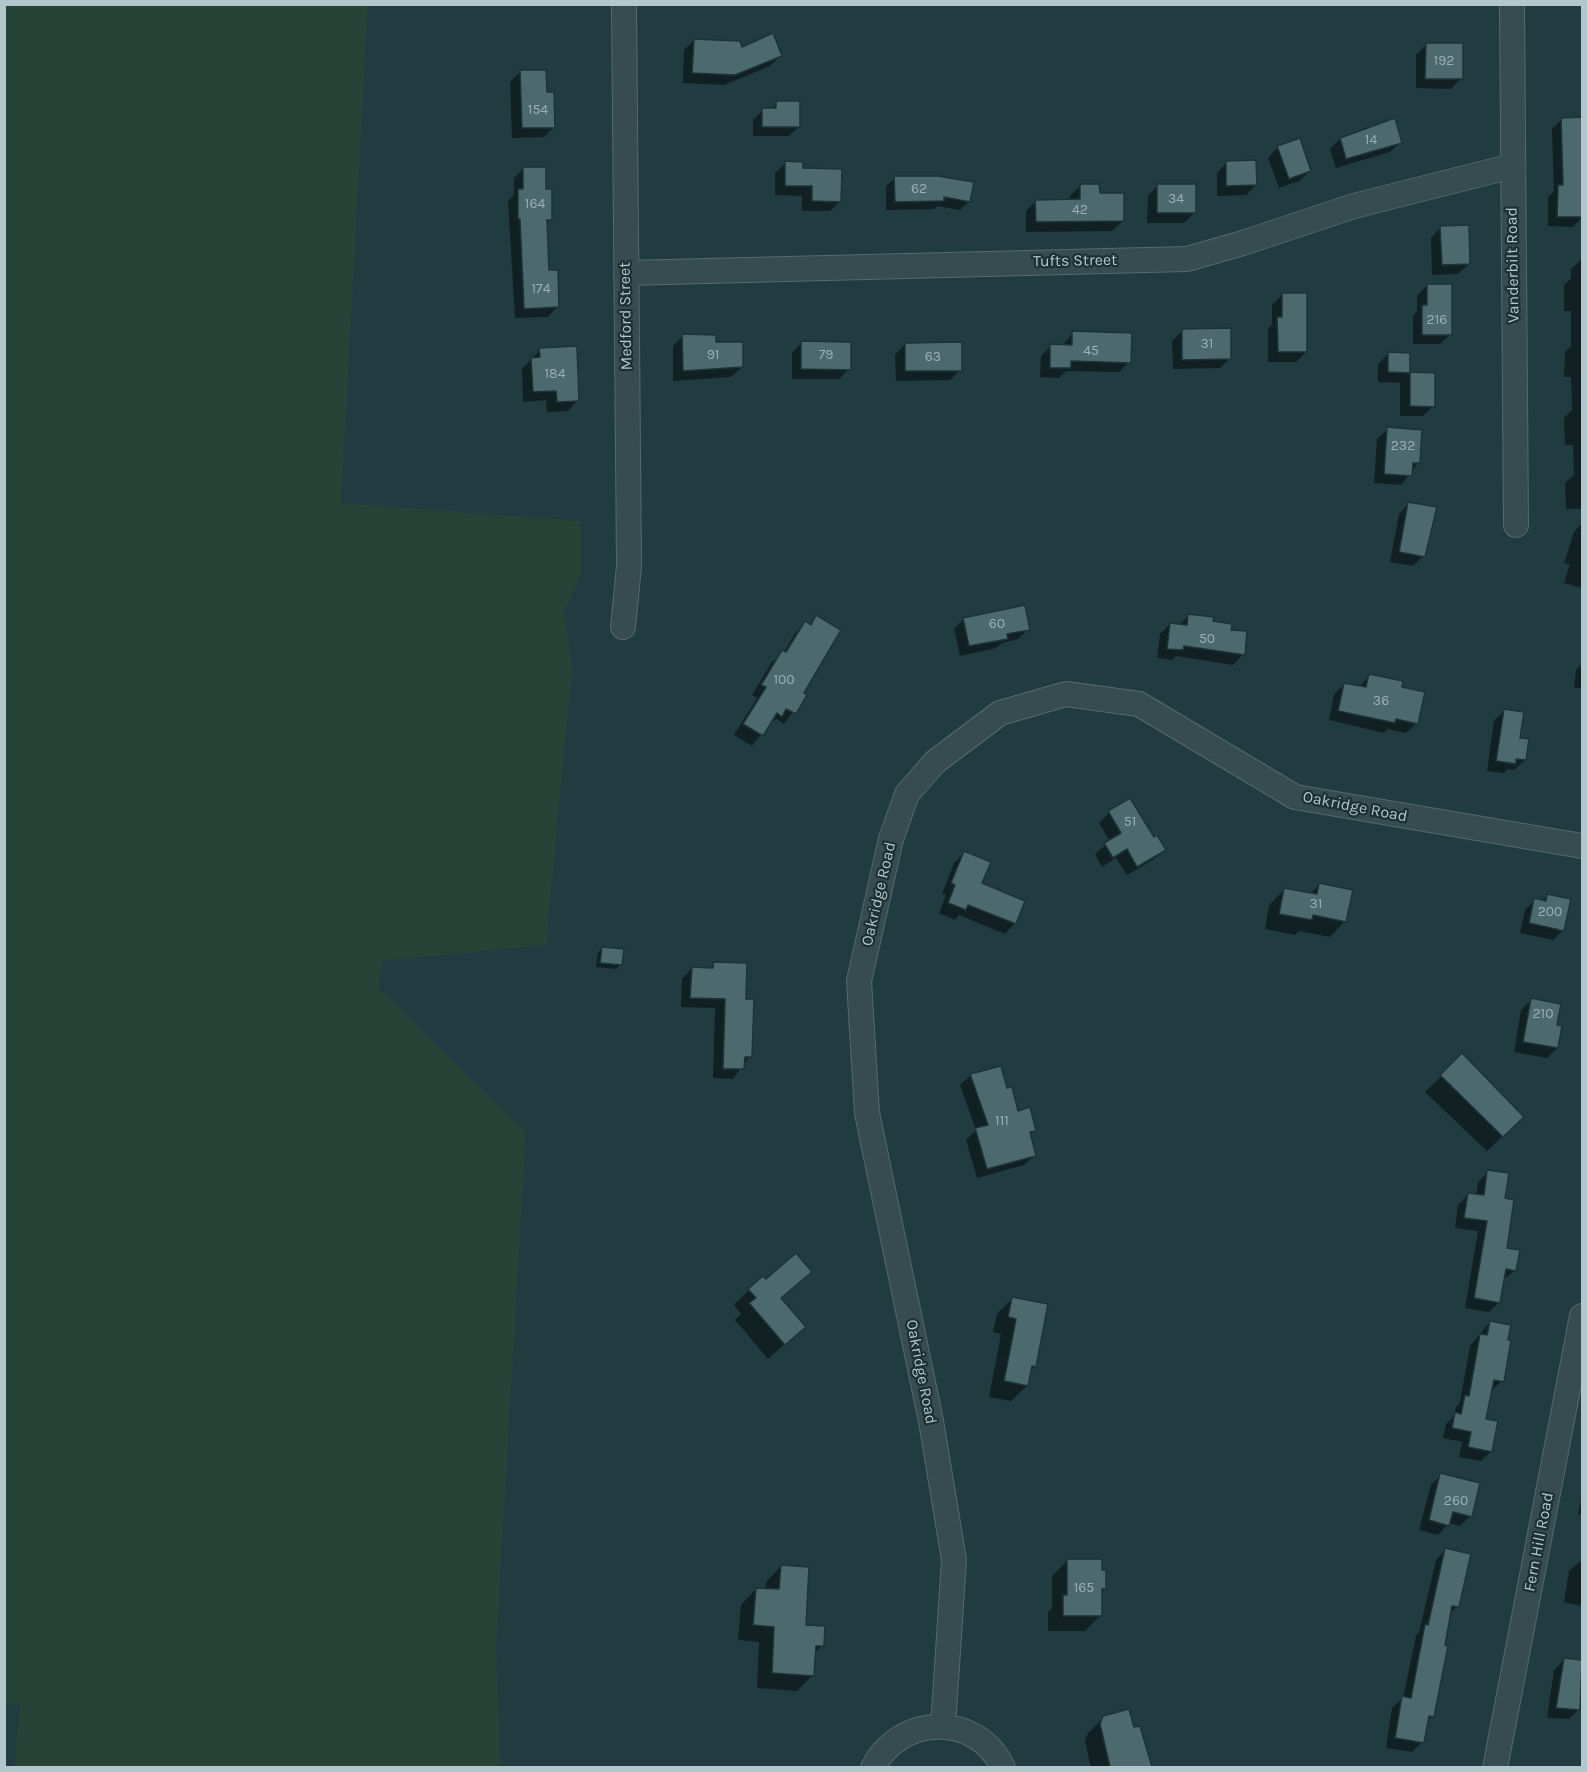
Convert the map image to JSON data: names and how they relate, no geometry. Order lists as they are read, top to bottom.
{
  "streets": {
    "street": [
      "Tufts Street",
      "Vanderbilt Road",
      "Medford Street",
      "Oakridge Road",
      "Fern Hill Road"
    ]
  },
  "crossings": [
    ["Tufts Street", "Vanderbilt Road"],
    ["Tufts Street", "Medford Street"]
  ],
  "house_numbers": [
    "192",
    "154",
    "14",
    "62",
    "34",
    "164",
    "42",
    "174",
    "216",
    "31",
    "45",
    "91",
    "79",
    "63",
    "184",
    "232",
    "60",
    "50",
    "100",
    "36",
    "51",
    "31",
    "200",
    "210",
    "111",
    "260",
    "165"
  ]
}
